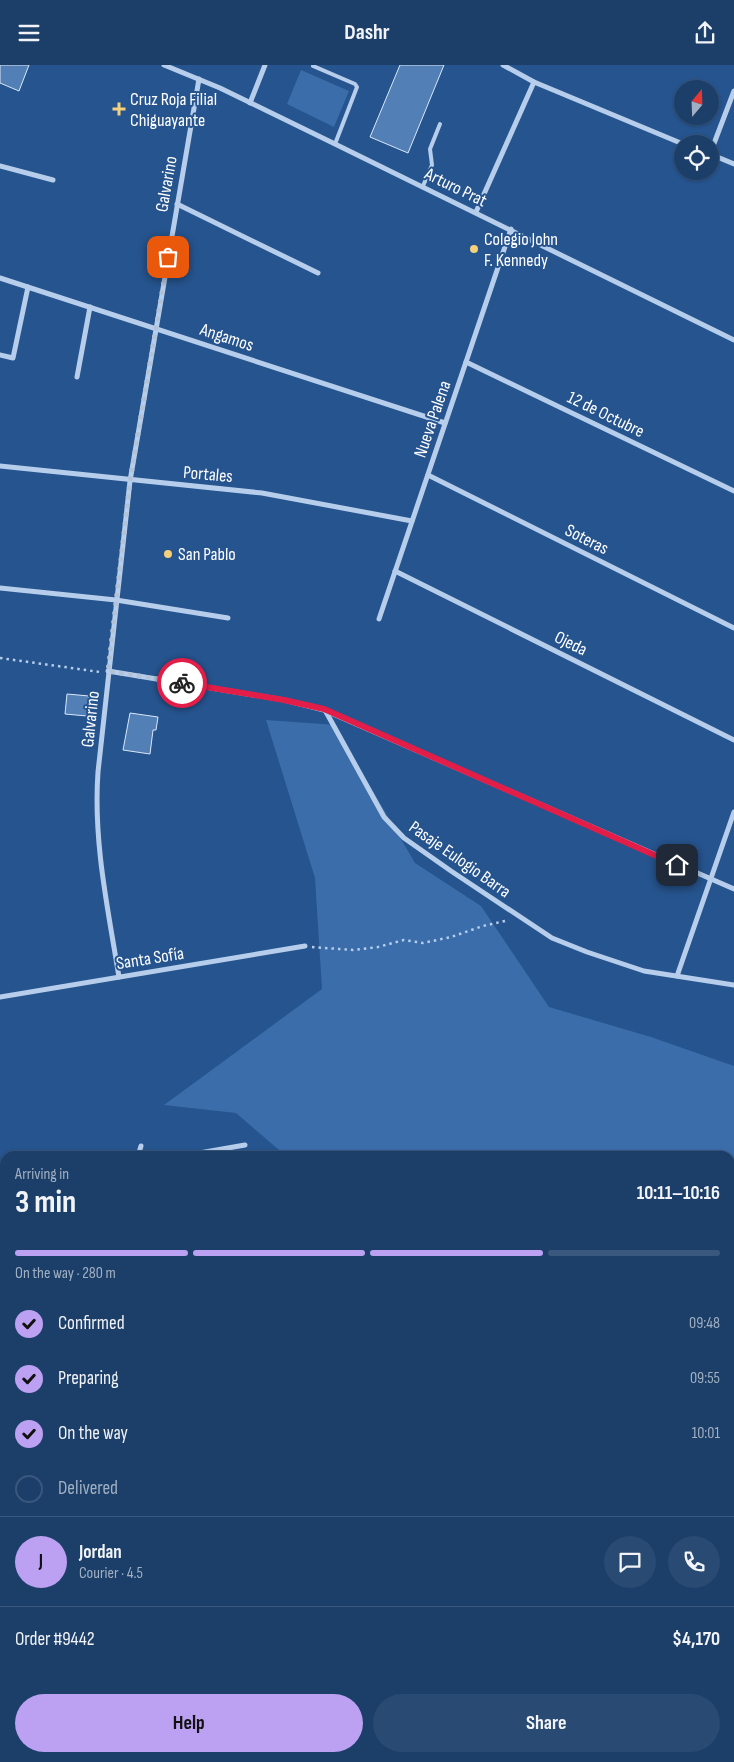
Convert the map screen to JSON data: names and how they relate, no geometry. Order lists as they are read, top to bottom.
{
  "streets": {
    "street": [
      "Galvarino",
      "Arturo Prat",
      "Angamos",
      "12 de Octubre",
      "Nueva Palena",
      "Portales",
      "Soteras",
      "Ojeda",
      "Pasaje Eulogio Barra",
      "Santa Sofía"
    ]
  },
  "crossings": [
    ["Galvarino", "Arturo Prat"],
    ["Galvarino", "Angamos"],
    ["Galvarino", "Portales"],
    ["Galvarino", "Santa Sofía"],
    ["Arturo Prat", "Nueva Palena"],
    ["Angamos", "Nueva Palena"],
    ["12 de Octubre", "Nueva Palena"],
    ["Nueva Palena", "Portales"],
    ["Nueva Palena", "Soteras"],
    ["Nueva Palena", "Ojeda"]
  ],
  "places": {
    "health": ["Cruz Roja Filial Chiguayante"],
    "other": ["Colegio John F. Kennedy", "San Pablo"]
  },
  "north": "top",
  "page": {
    "header": "Dashr",
    "heading": ["3 min", "Arriving in", "10:11–10:16"],
    "panel": [
      "Jordan",
      "Courier · 4.5",
      "Order #9442",
      "$4,170"
    ],
    "bar": "On the way · 280 m",
    "list": [
      ["Confirmed", "09:48"],
      ["Preparing", "09:55"],
      ["On the way", "10:01"],
      "Delivered"
    ],
    "round": "J",
    "buttons": ["Help", "Share"]
  }
}
